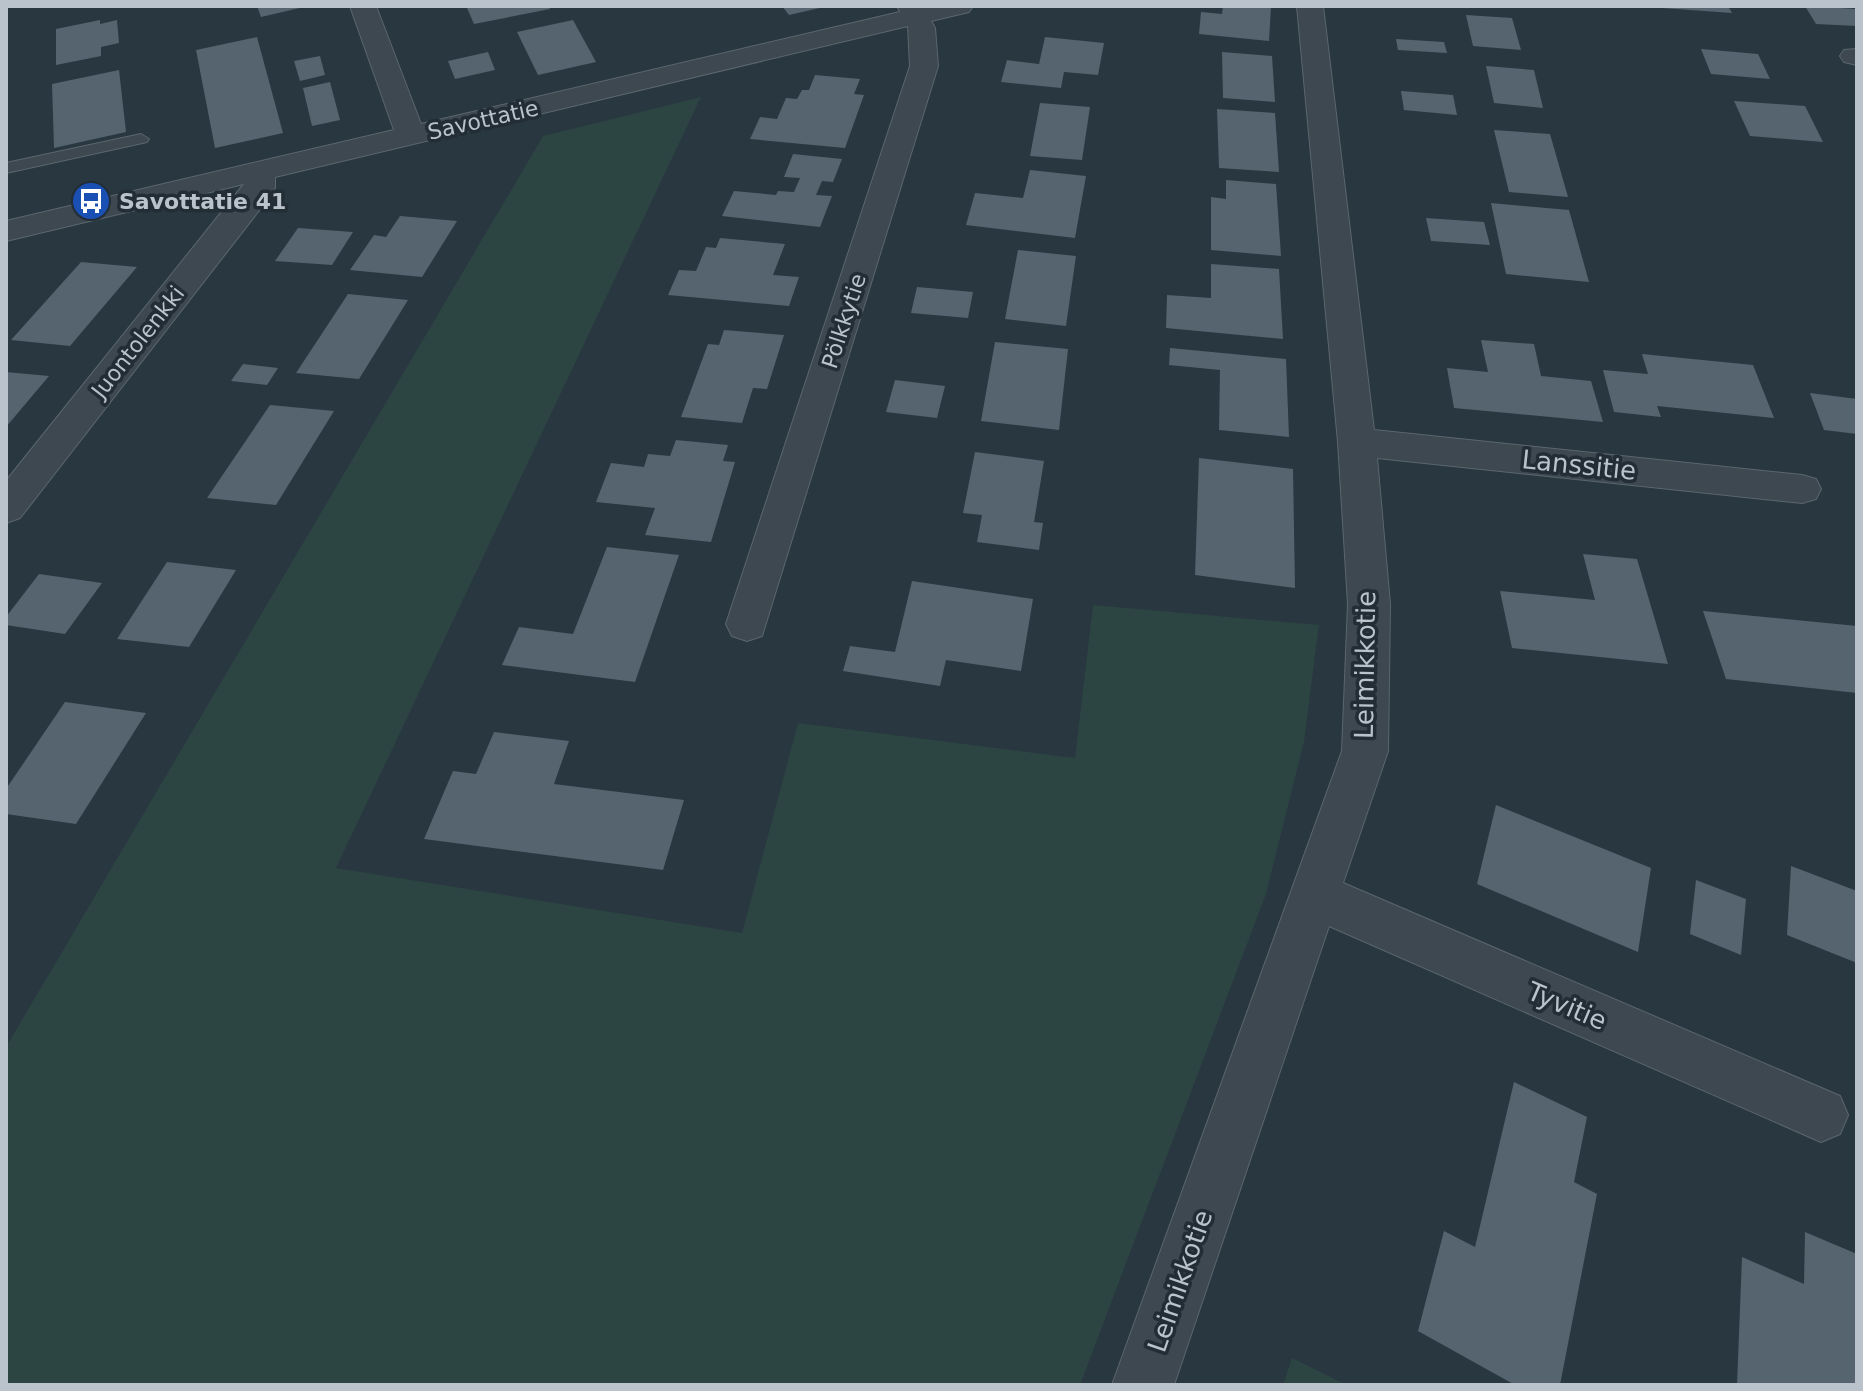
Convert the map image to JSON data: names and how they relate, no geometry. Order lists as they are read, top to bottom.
{
  "streets": {
    "street": [
      "Savottatie",
      "Pölkkytie",
      "Juontolenkki",
      "Lanssitie",
      "Leimikkotie",
      "Tyvitie"
    ]
  },
  "crossings": [
    ["Savottatie", "Pölkkytie"],
    ["Savottatie", "Juontolenkki"],
    ["Lanssitie", "Leimikkotie"],
    ["Leimikkotie", "Tyvitie"]
  ],
  "places": {
    "bus stop": ["Savottatie 41"]
  }
}
